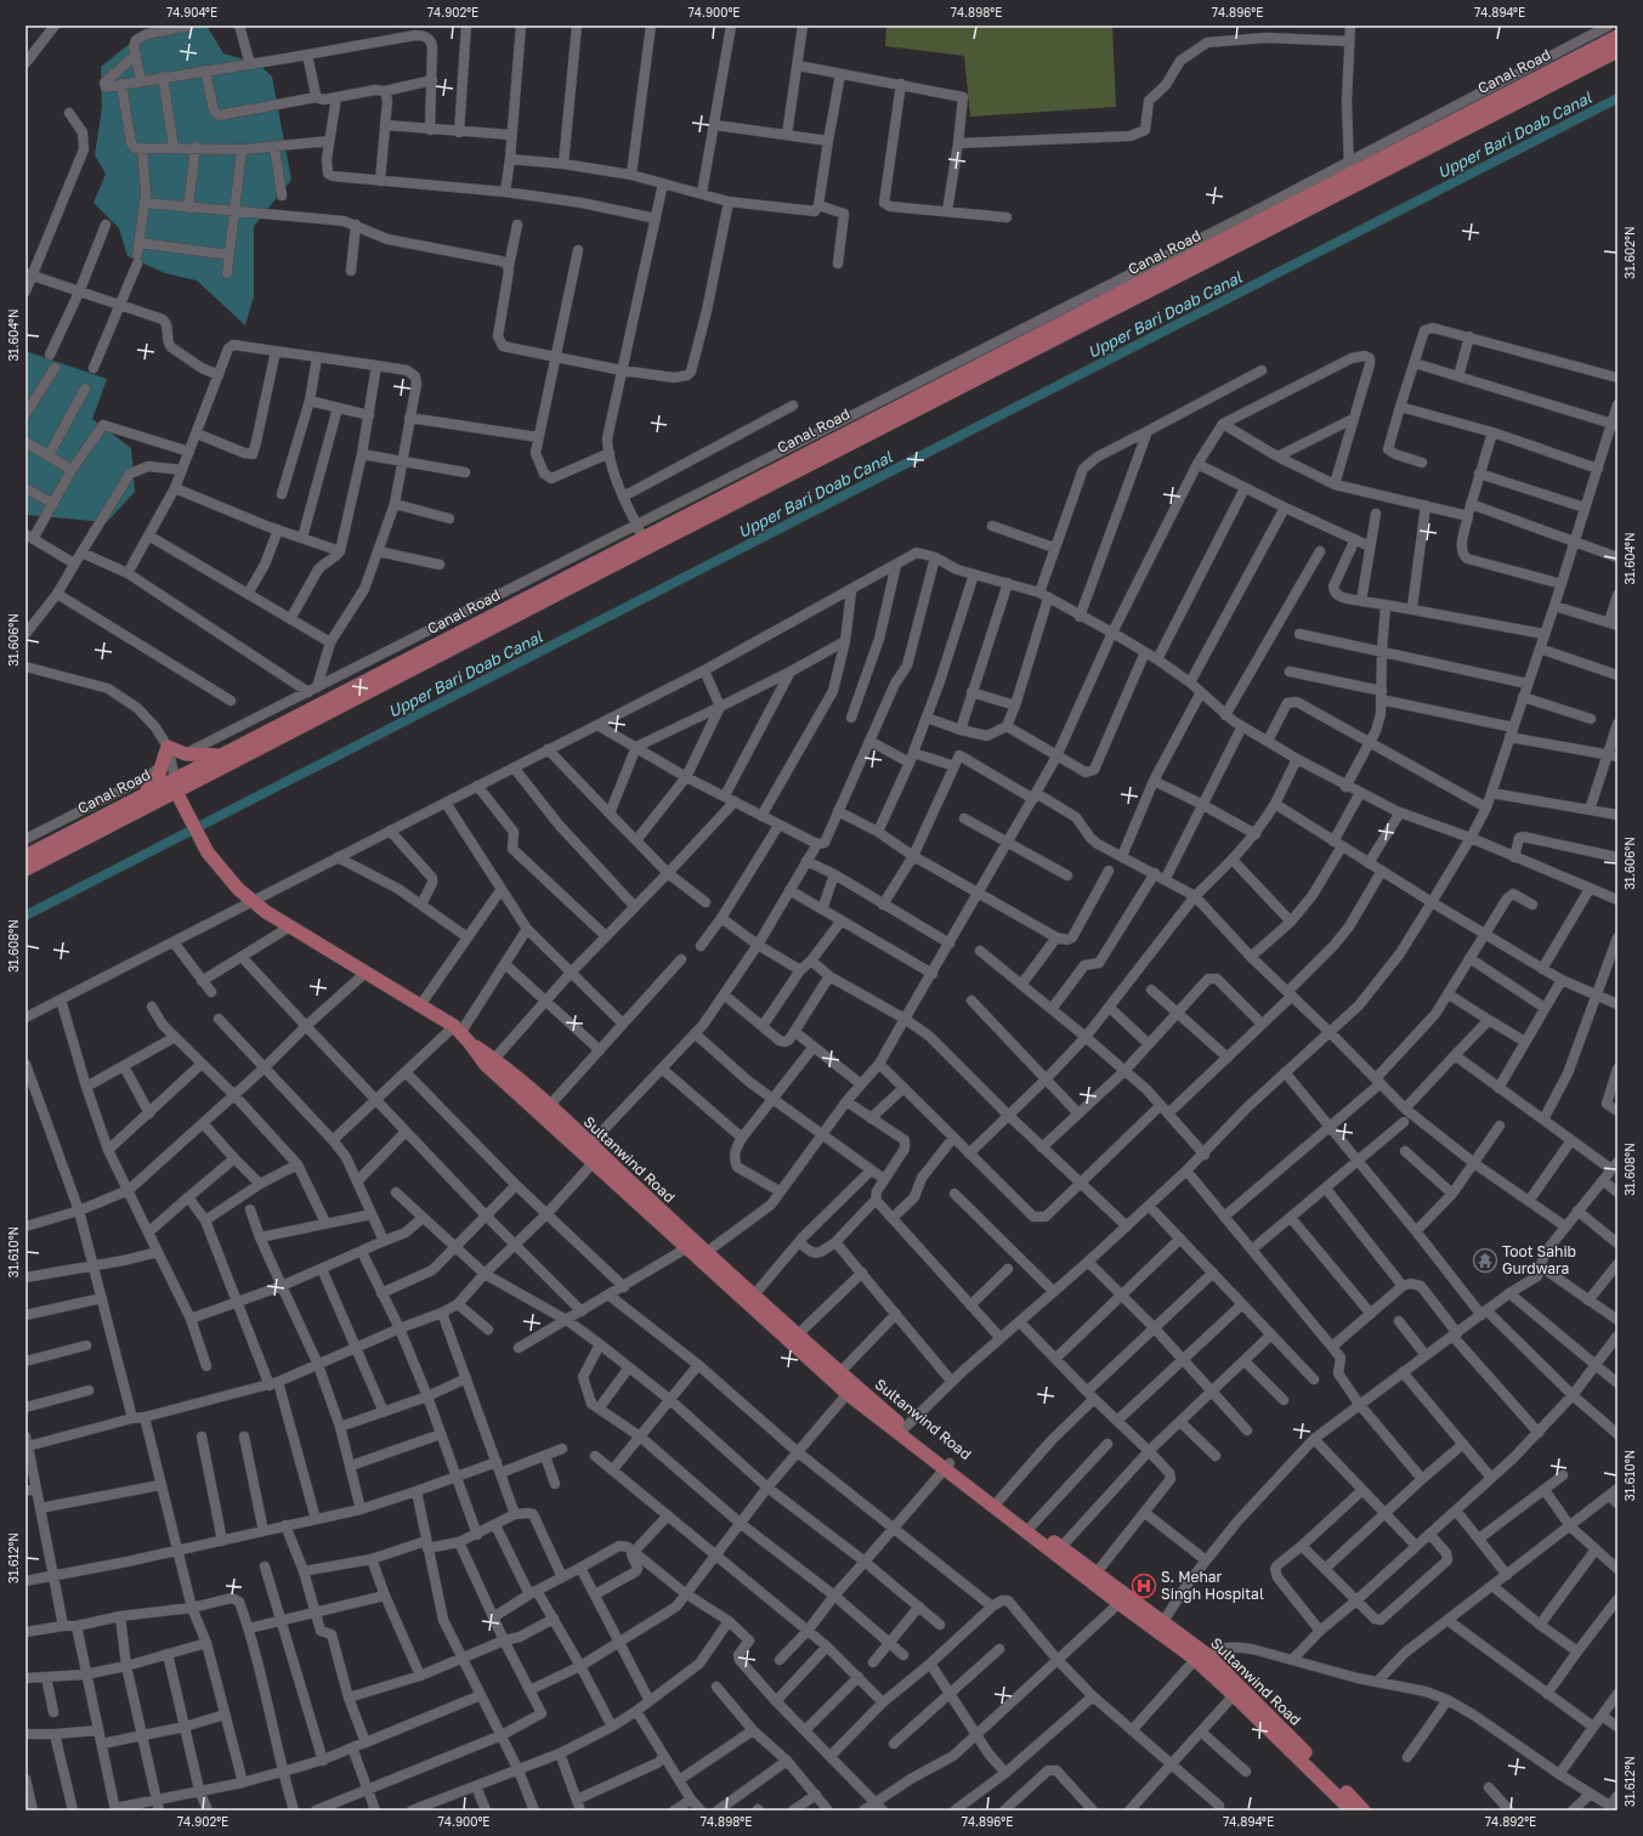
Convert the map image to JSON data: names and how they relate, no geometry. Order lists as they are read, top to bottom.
{
  "streets": {
    "main road": ["Canal Road", "Sultanwind Road"]
  },
  "crossings": [
    ["Canal Road", "Sultanwind Road"]
  ],
  "water": ["Upper Bari Doab Canal"],
  "places": {
    "temple": ["Toot Sahib Gurdwara"],
    "hospital": ["S. Mehar Singh Hospital"]
  },
  "coordinates": [
    "74.904°E",
    "74.902°E",
    "74.900°E",
    "74.898°E",
    "74.896°E",
    "74.894°E",
    "31.602°N",
    "31.604°N",
    "31.606°N",
    "31.608°N",
    "31.610°N",
    "31.612°N",
    "74.892°E"
  ]
}
